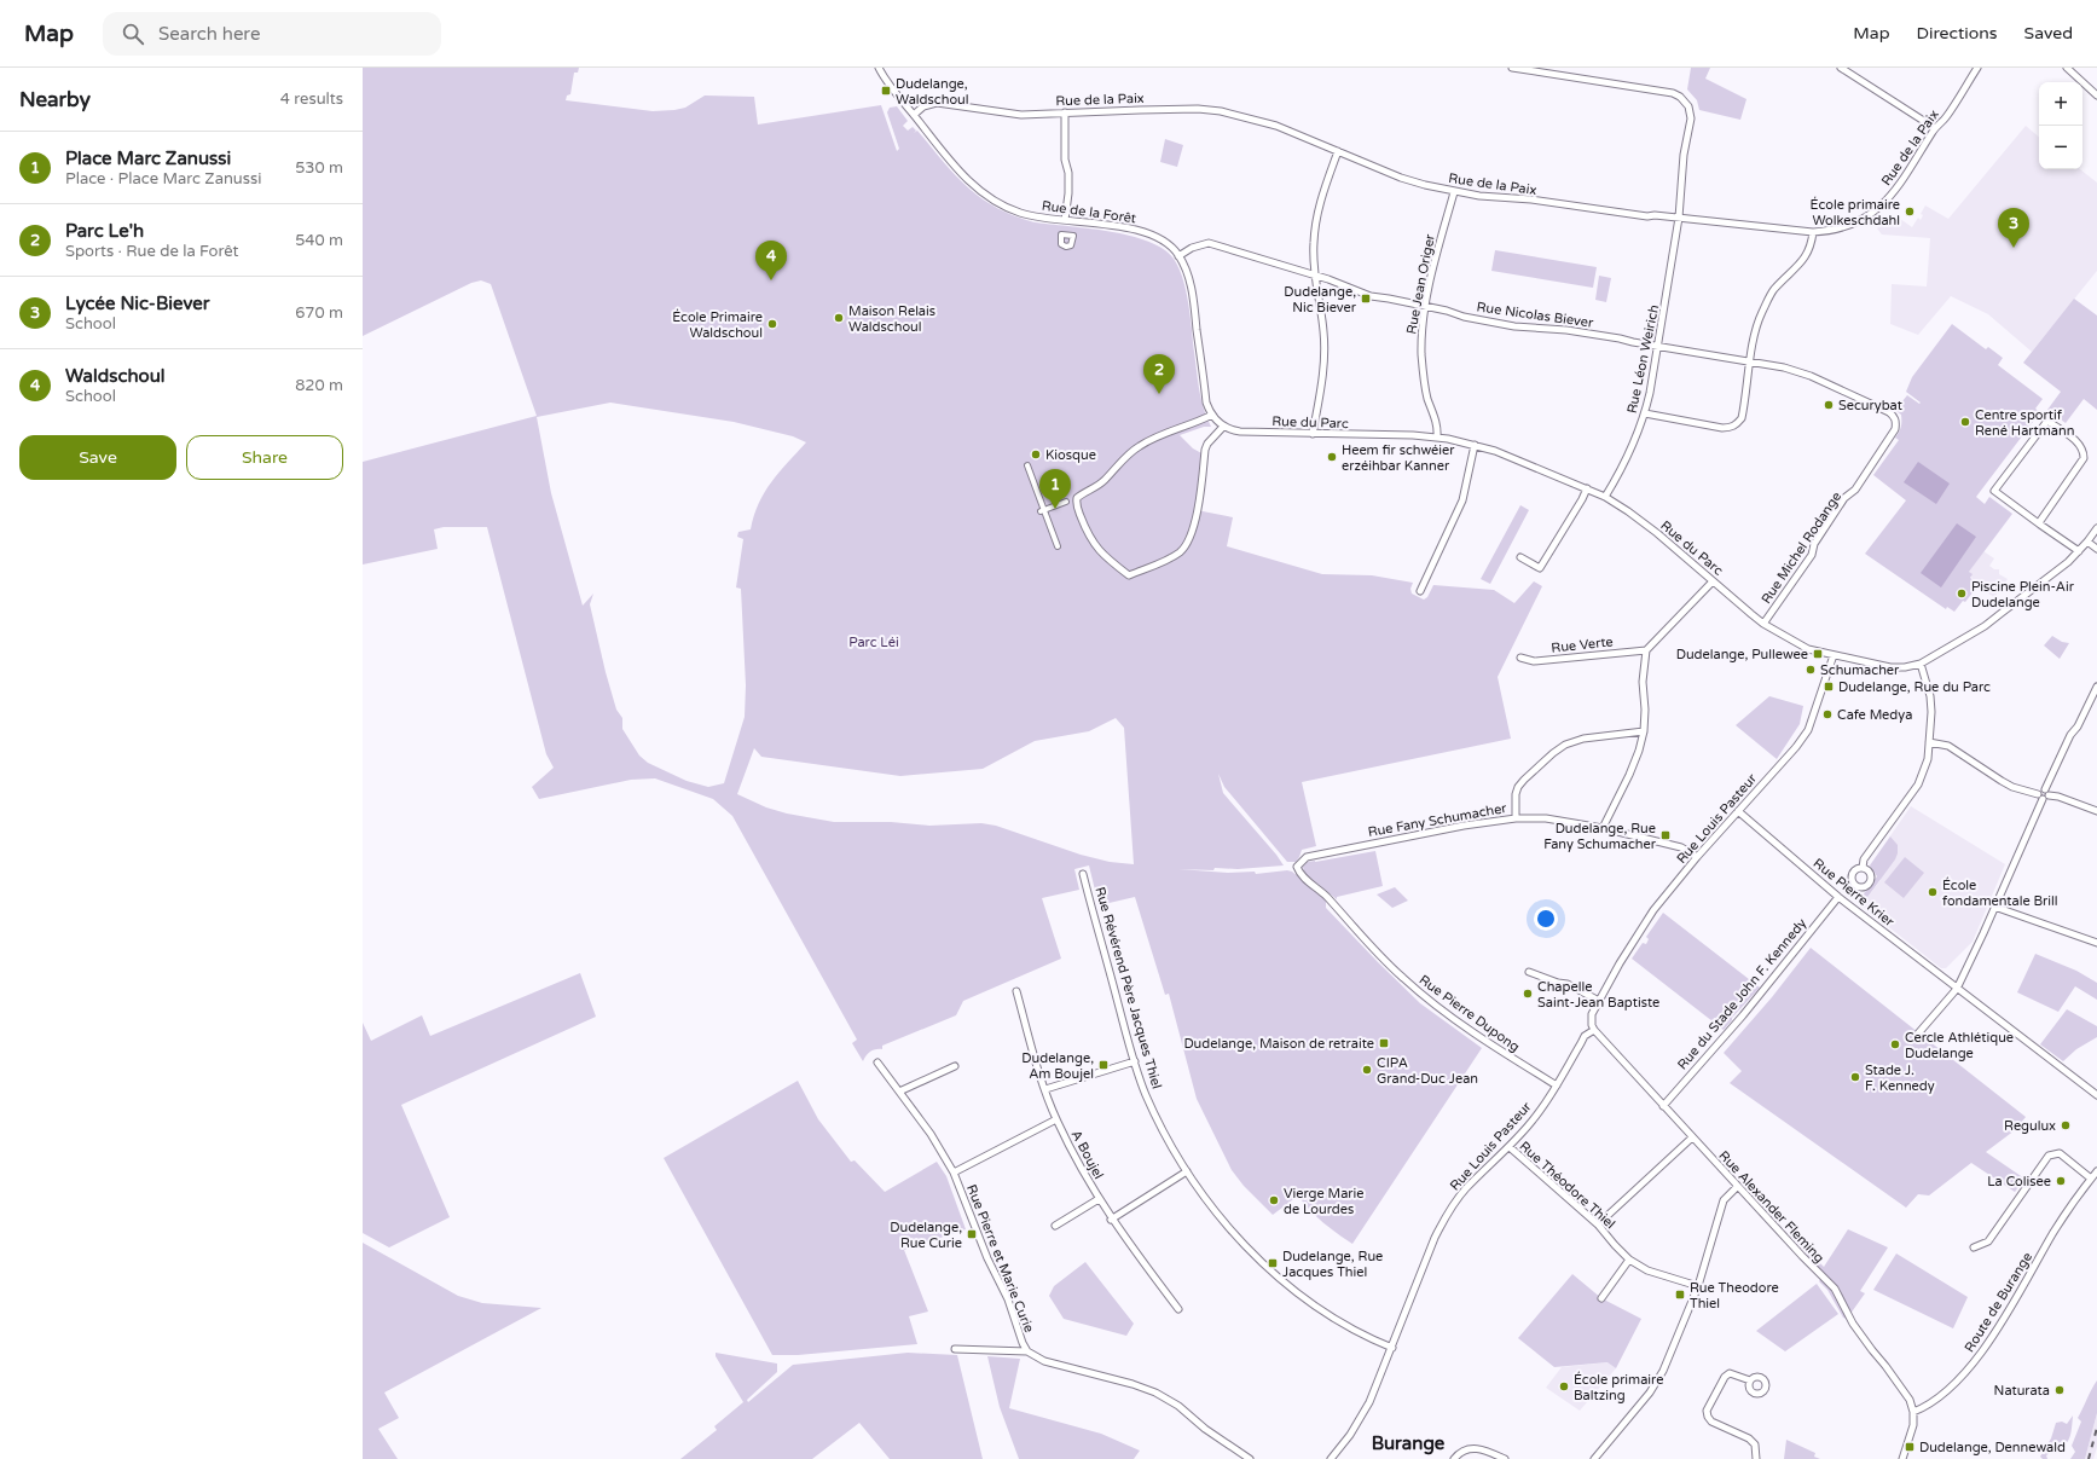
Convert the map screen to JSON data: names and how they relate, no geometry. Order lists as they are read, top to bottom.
{
  "streets": {
    "street": [
      "Rue de la Paix",
      "Rue de la Forêt",
      "Rue Jean Origer",
      "Rue Nicolas Biever",
      "Rue Léon Weirich",
      "Rue du Parc",
      "Rue Michel Rodange",
      "Rue Verte",
      "Rue Louis Pasteur",
      "Rue Fany Schumacher",
      "Rue Pierre Krier",
      "Rue Révérend Père Jacques Thiel",
      "Rue du Stade John F. Kennedy",
      "Rue Pierre Dupong",
      "A Boujel",
      "Rue Théodore Thiel",
      "Rue Alexander Fleming",
      "Rue Pierre et Marie Curie",
      "Route de Burange"
    ]
  },
  "crossings": [
    ["Rue de la Paix", "Rue de la Forêt"],
    ["Rue de la Paix", "Rue Jean Origer"],
    ["Rue de la Paix", "Rue Léon Weirich"],
    ["Rue de la Forêt", "Rue Nicolas Biever"],
    ["Rue de la Forêt", "Rue du Parc"],
    ["Rue Jean Origer", "Rue Nicolas Biever"],
    ["Rue Jean Origer", "Rue du Parc"],
    ["Rue Nicolas Biever", "Rue Léon Weirich"],
    ["Rue Nicolas Biever", "Rue Michel Rodange"],
    ["Rue Léon Weirich", "Rue du Parc"],
    ["Rue du Parc", "Rue Michel Rodange"],
    ["Rue du Parc", "Rue Louis Pasteur"],
    ["Rue Louis Pasteur", "Rue Fany Schumacher"],
    ["Rue Louis Pasteur", "Rue Pierre Krier"],
    ["Rue Louis Pasteur", "Rue Révérend Père Jacques Thiel"],
    ["Rue Louis Pasteur", "Rue Pierre Dupong"],
    ["Rue Louis Pasteur", "Rue Théodore Thiel"],
    ["Rue Louis Pasteur", "Rue Alexander Fleming"],
    ["Rue Fany Schumacher", "Rue Pierre Dupong"],
    ["Rue Pierre Krier", "Rue du Stade John F. Kennedy"],
    ["Rue du Stade John F. Kennedy", "Rue Alexander Fleming"],
    ["Rue Alexander Fleming", "Route de Burange"]
  ],
  "districts": ["Burange"],
  "parks": ["Parc Léi"],
  "places": {
    "transit": [
      "Dudelange, Waldschoul",
      "Dudelange, Nic Biever",
      "Dudelange, Pullewee",
      "Dudelange, Rue du Parc",
      "Dudelange, Rue Fany Schumacher",
      "Dudelange, Maison de retraite",
      "Dudelange, Am Boujel",
      "Dudelange, Rue Curie",
      "Dudelange, Rue Jacques Thiel",
      "Rue Theodore Thiel",
      "Dudelange, Dennewald"
    ],
    "other": [
      "École primaire Wolkeschdahl",
      "Maison Relais Waldschoul",
      "École Primaire Waldschoul",
      "Securybat",
      "Centre sportif René Hartmann",
      "Kiosque",
      "Heem fir schwéier erzéihbar Kanner",
      "Piscine Plein-Air Dudelange",
      "Schumacher",
      "Cafe Medya",
      "École fondamentale Brill",
      "Chapelle Saint-Jean Baptiste",
      "Cercle Athlétique Dudelange",
      "CIPA Grand-Duc Jean",
      "Stade J. F. Kennedy",
      "Regulux",
      "La Colisee",
      "Vierge Marie de Lourdes",
      "École primaire Baltzing",
      "Naturata"
    ]
  },
  "page": {
    "header": "Map",
    "search": "Search here",
    "nav": ["Map", "Directions", "Saved"],
    "heading": ["Nearby", "4 results"],
    "map_buttons": ["+", "−"],
    "list": [
      {
        "mark": "1",
        "name": "Place Marc Zanussi",
        "note": "Place · Place Marc Zanussi",
        "value": "530 m"
      },
      {
        "mark": "2",
        "name": "Parc Le'h",
        "note": "Sports · Rue de la Forêt",
        "value": "540 m"
      },
      {
        "mark": "3",
        "name": "Lycée Nic-Biever",
        "note": "School",
        "value": "670 m"
      },
      {
        "mark": "4",
        "name": "Waldschoul",
        "note": "School",
        "value": "820 m"
      }
    ],
    "pins": [
      "3",
      "4",
      "2",
      "1"
    ],
    "buttons": ["Save", "Share"]
  }
}
